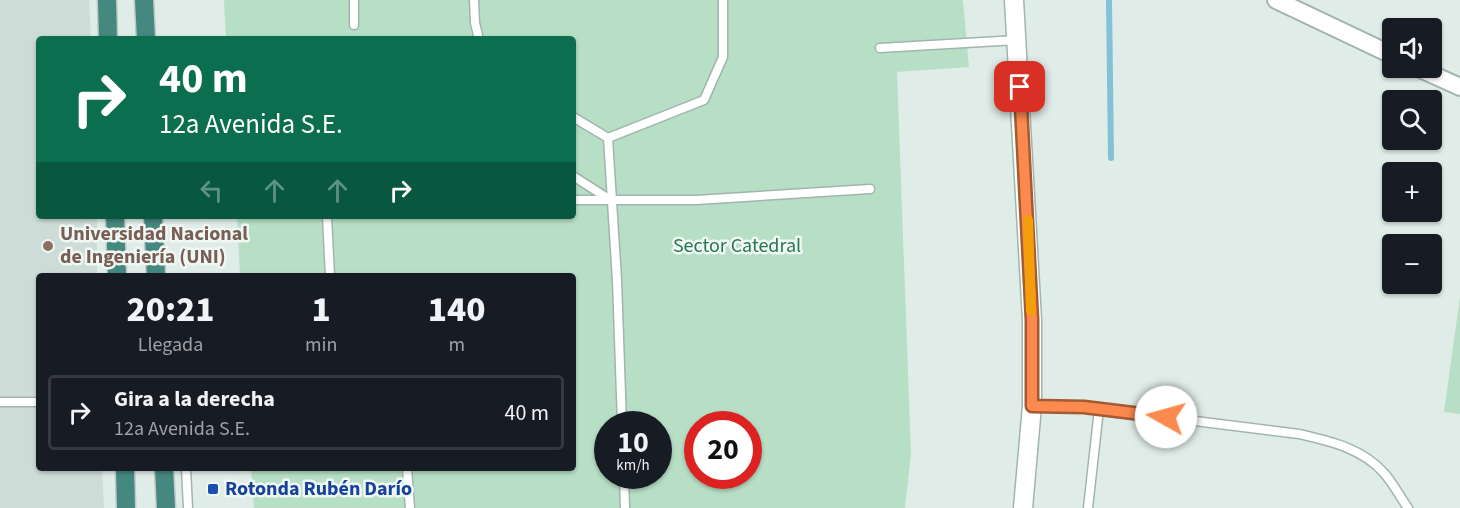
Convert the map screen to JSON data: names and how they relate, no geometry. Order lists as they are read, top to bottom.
{
  "parks": ["Sector Catedral"],
  "places": {
    "other": ["Universidad Nacional de Ingeniería (UNI)"],
    "transit": ["Rotonda Rubén Darío"]
  },
  "page": {
    "map_buttons": ["+", "−"],
    "turn": ["40 m", "12a Avenida S.E."],
    "eta": [
      "20:21",
      "Llegada",
      "1",
      "min",
      "140",
      "m"
    ],
    "list": [
      {
        "name": "Gira a la derecha",
        "note": "12a Avenida S.E.",
        "value": "40 m"
      }
    ],
    "speed": "10 km/h",
    "limit": "20"
  }
}
